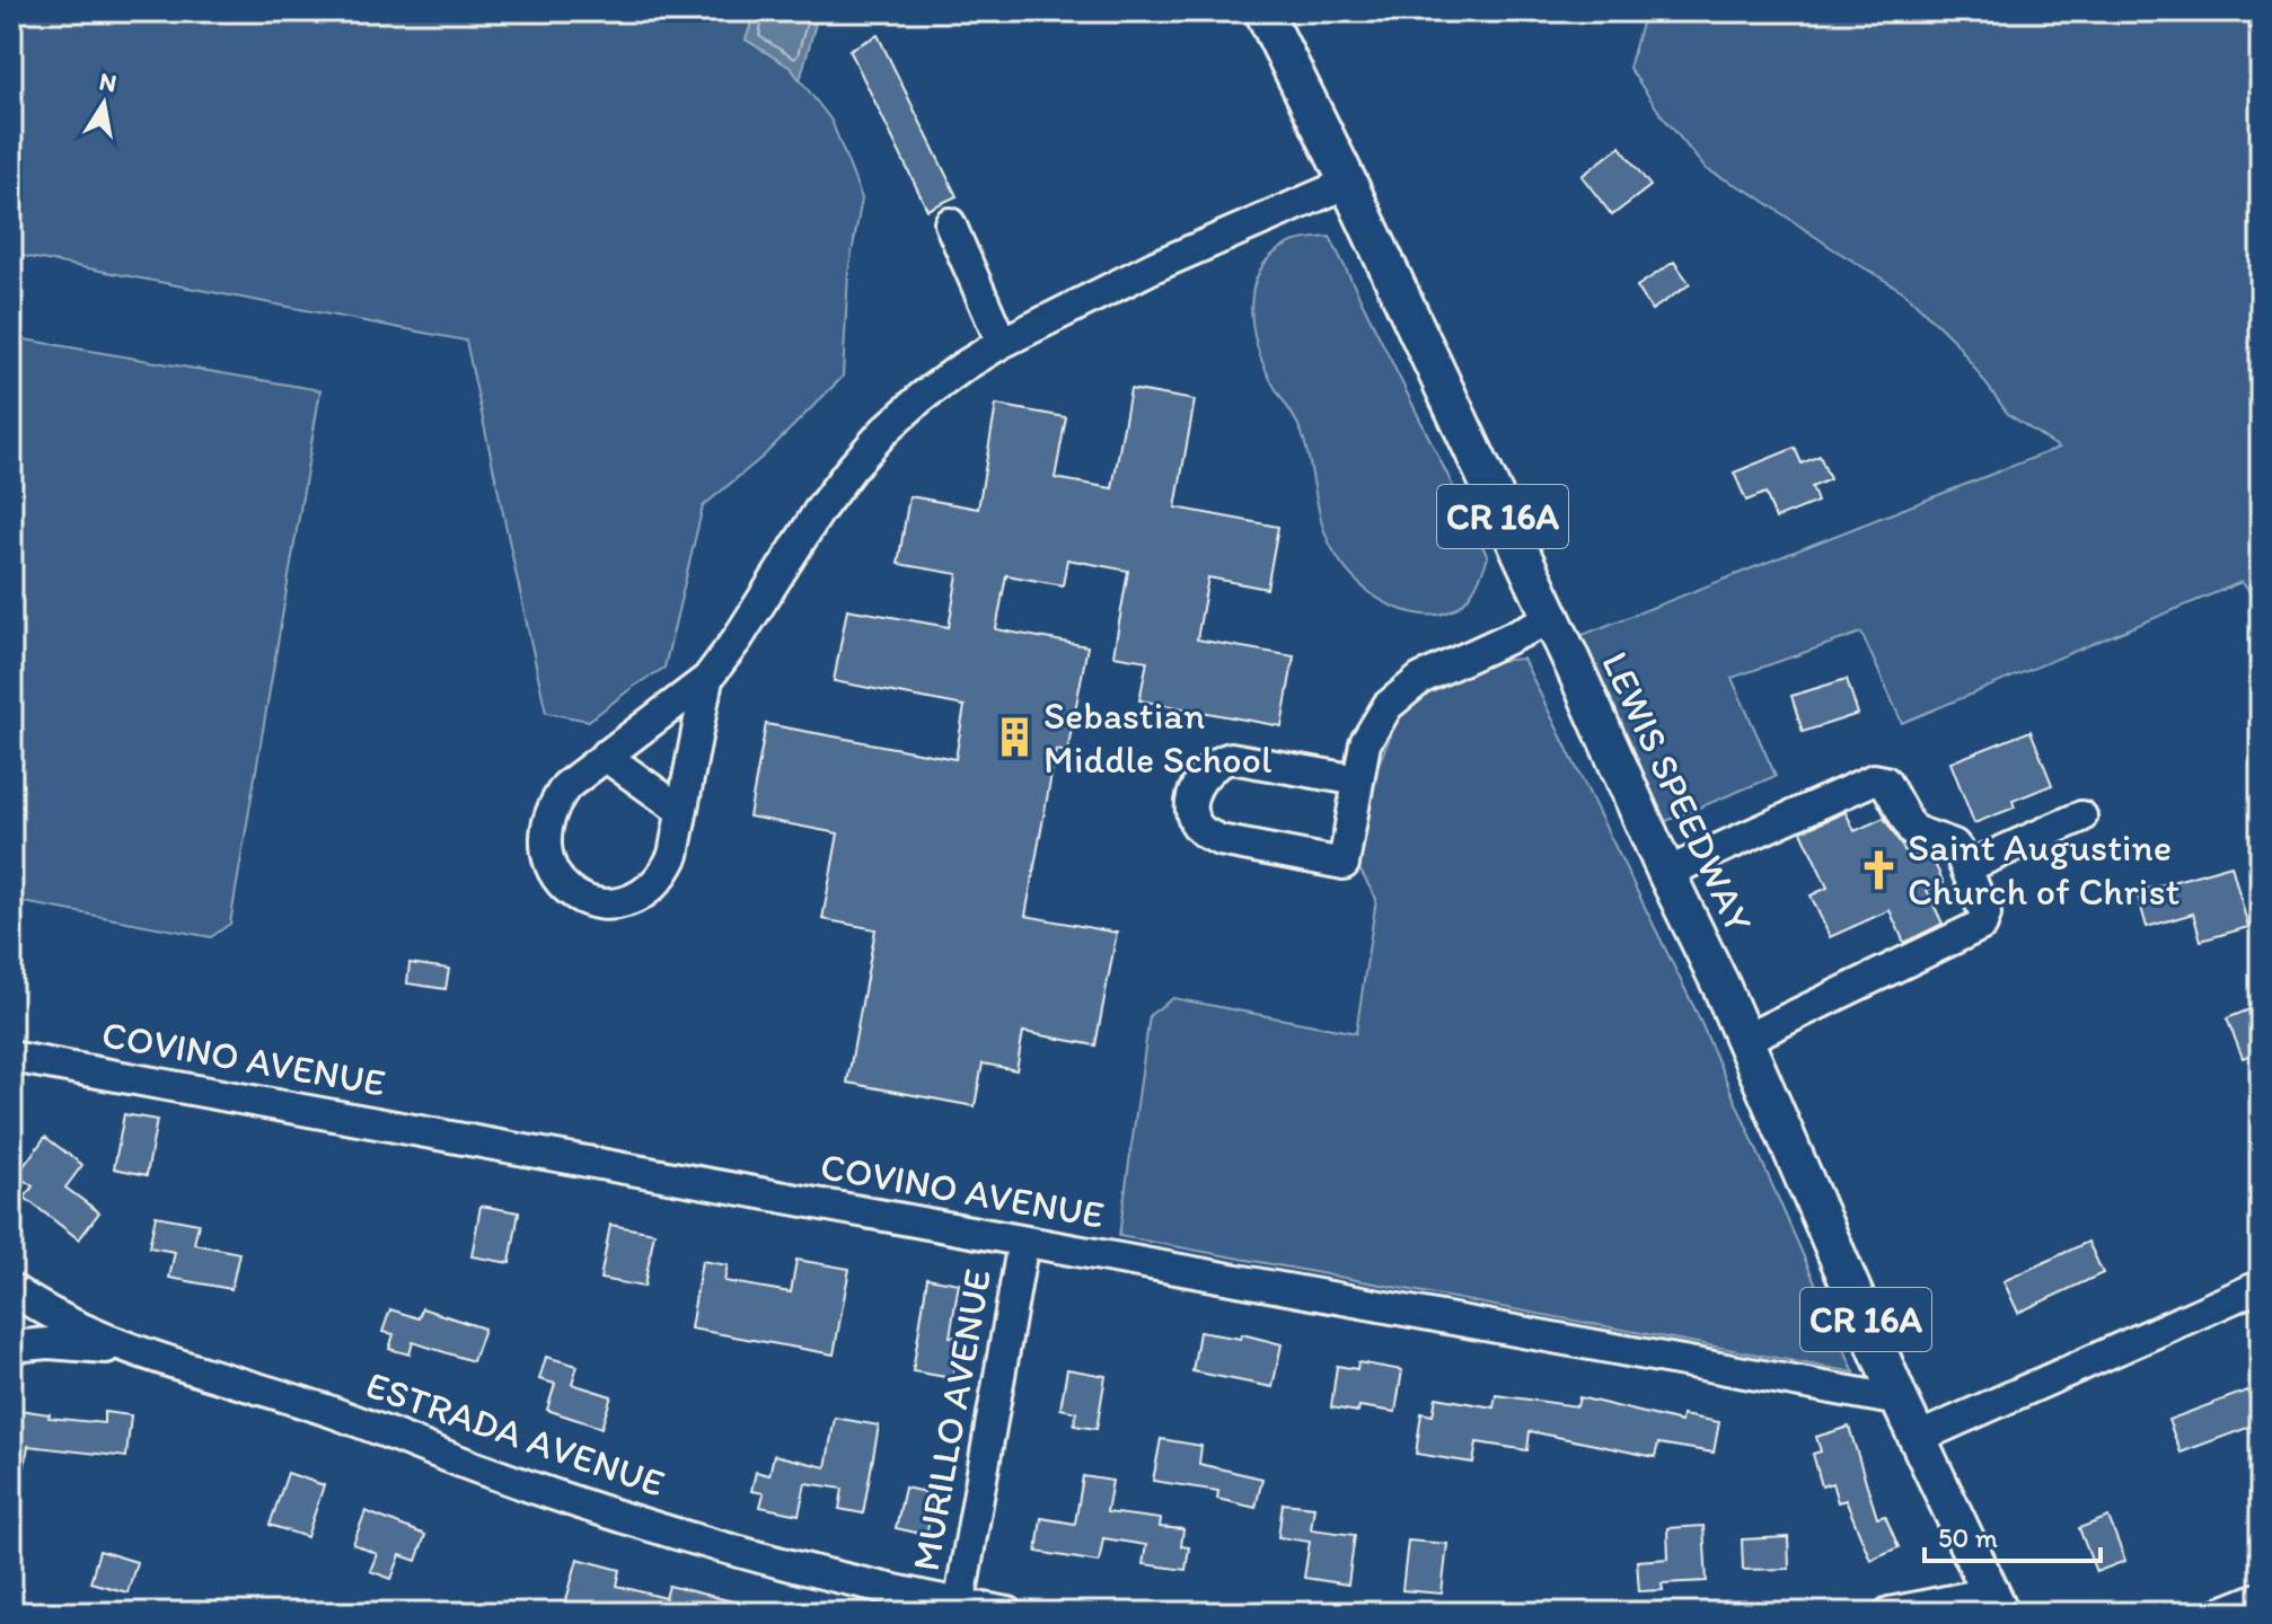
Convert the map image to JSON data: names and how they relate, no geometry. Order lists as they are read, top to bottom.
{
  "streets": {
    "main road": ["CR 16A", "LEWIS SPEEDWAY"],
    "street": ["COVINO AVENUE", "MURILLO AVENUE", "ESTRADA AVENUE"]
  },
  "crossings": [
    ["LEWIS SPEEDWAY", "COVINO AVENUE"],
    ["COVINO AVENUE", "MURILLO AVENUE"],
    ["MURILLO AVENUE", "ESTRADA AVENUE"]
  ],
  "places": {
    "building": ["Sebastian Middle School"],
    "church": ["Saint Augustine Church of Christ"]
  },
  "scale_bar": "50 m",
  "north": "top"
}
